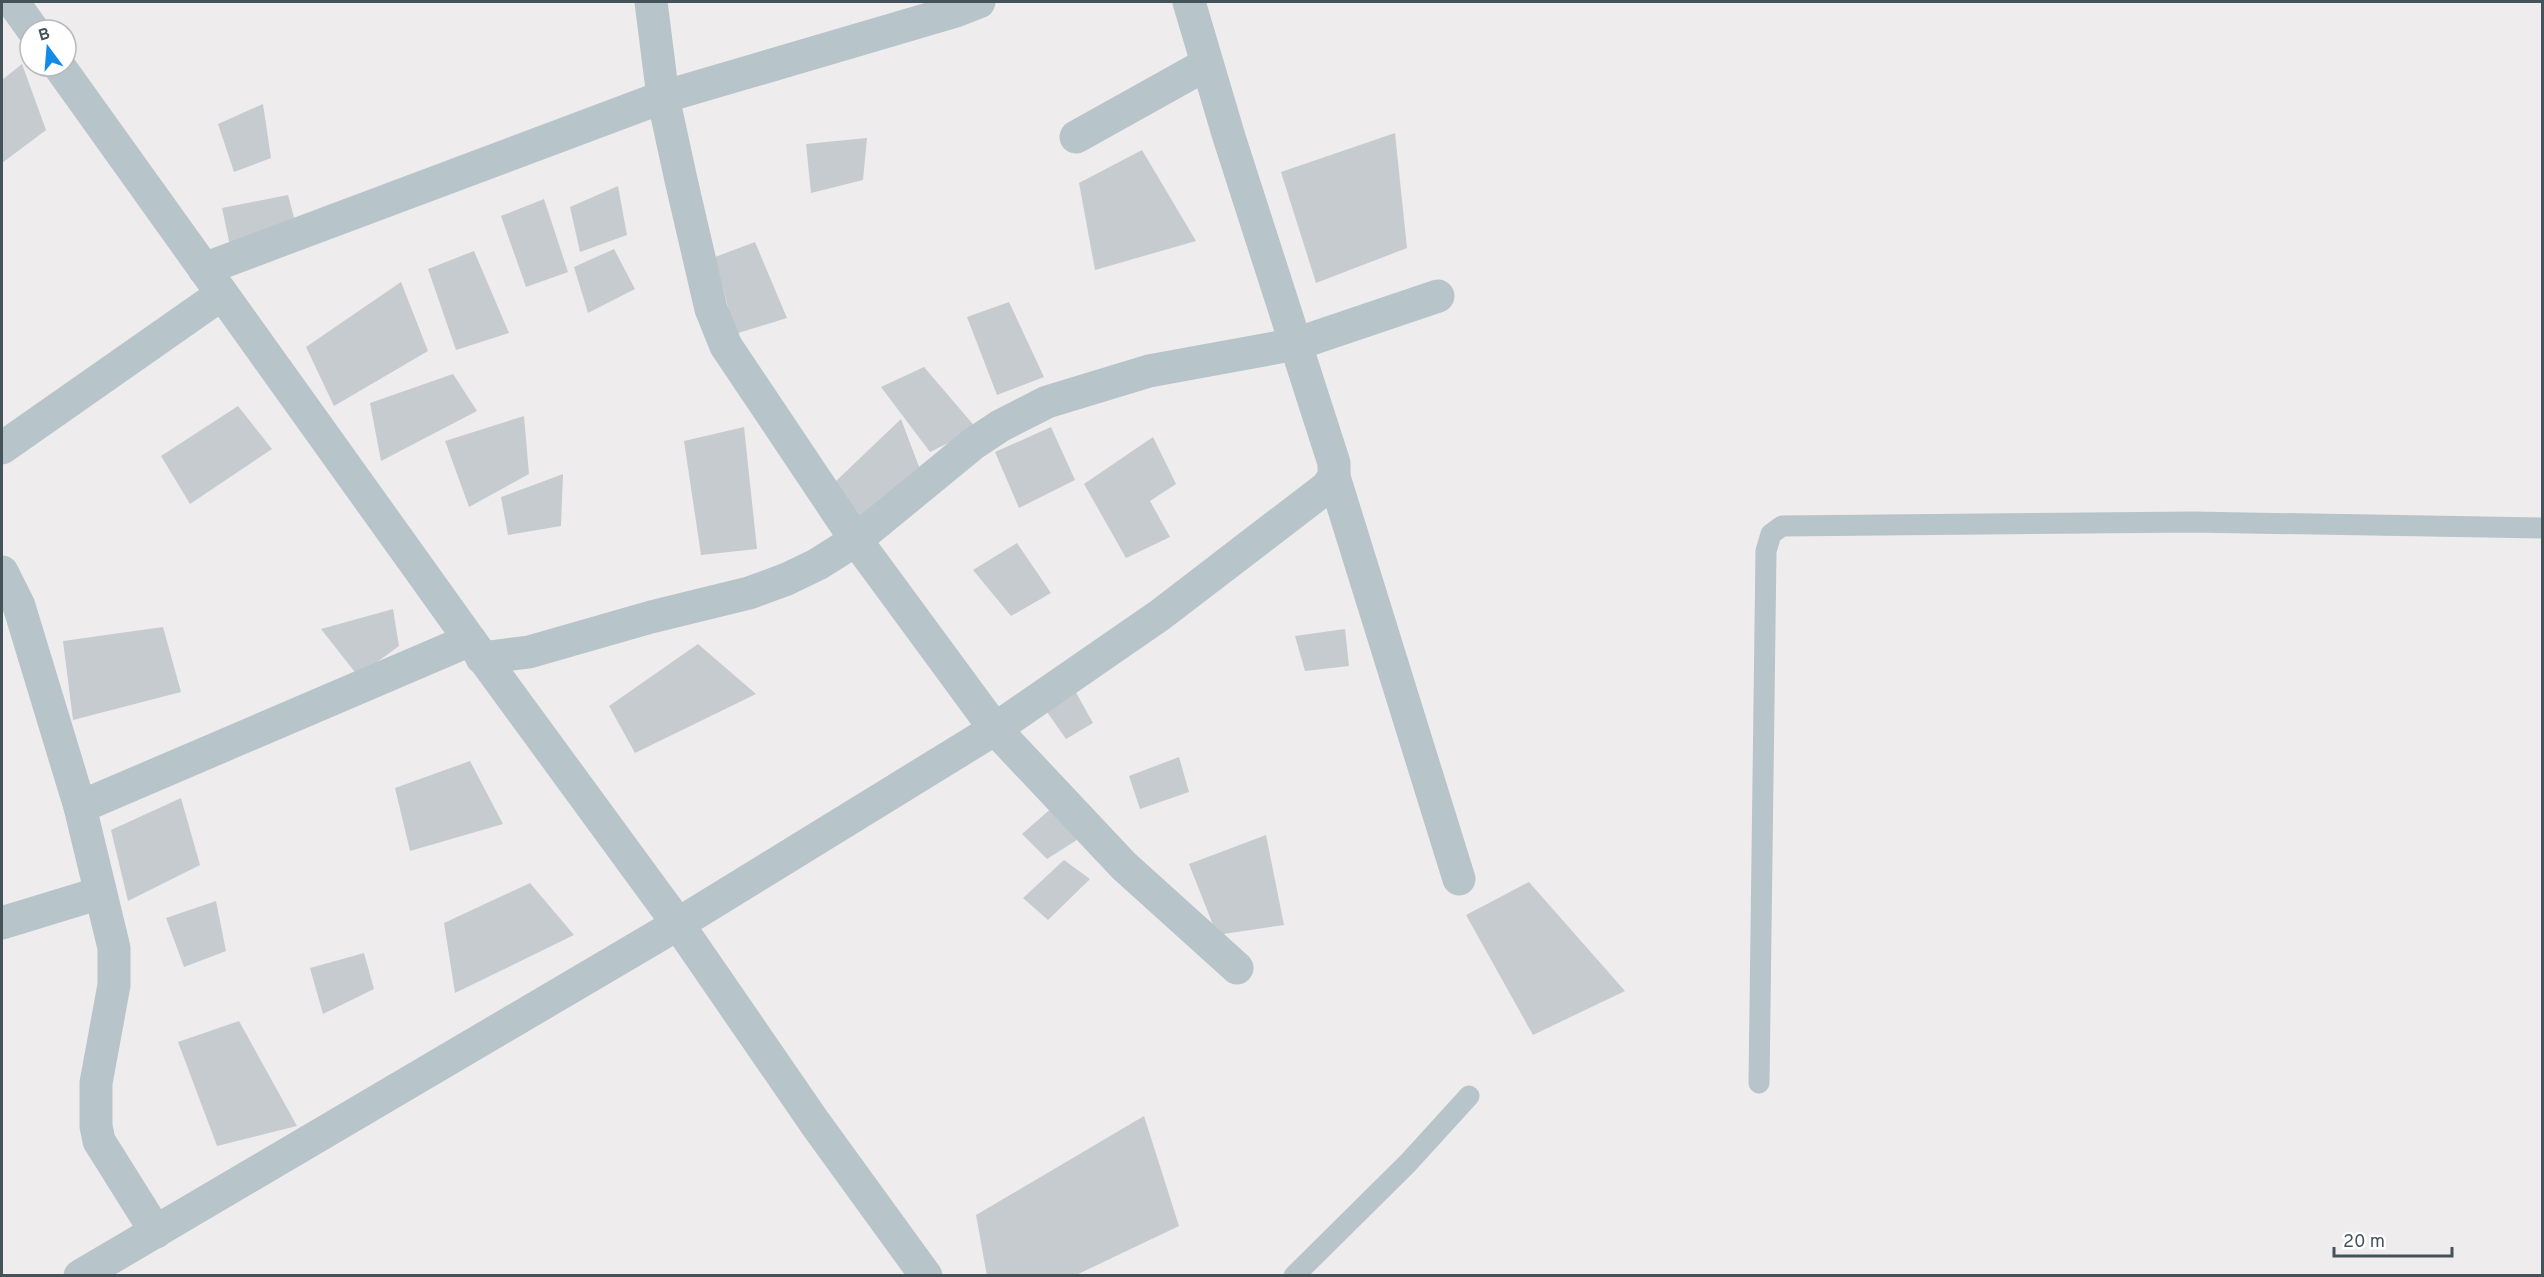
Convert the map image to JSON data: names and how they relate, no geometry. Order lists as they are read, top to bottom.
{
  "scale_bar": "20 m",
  "north": "top"
}
